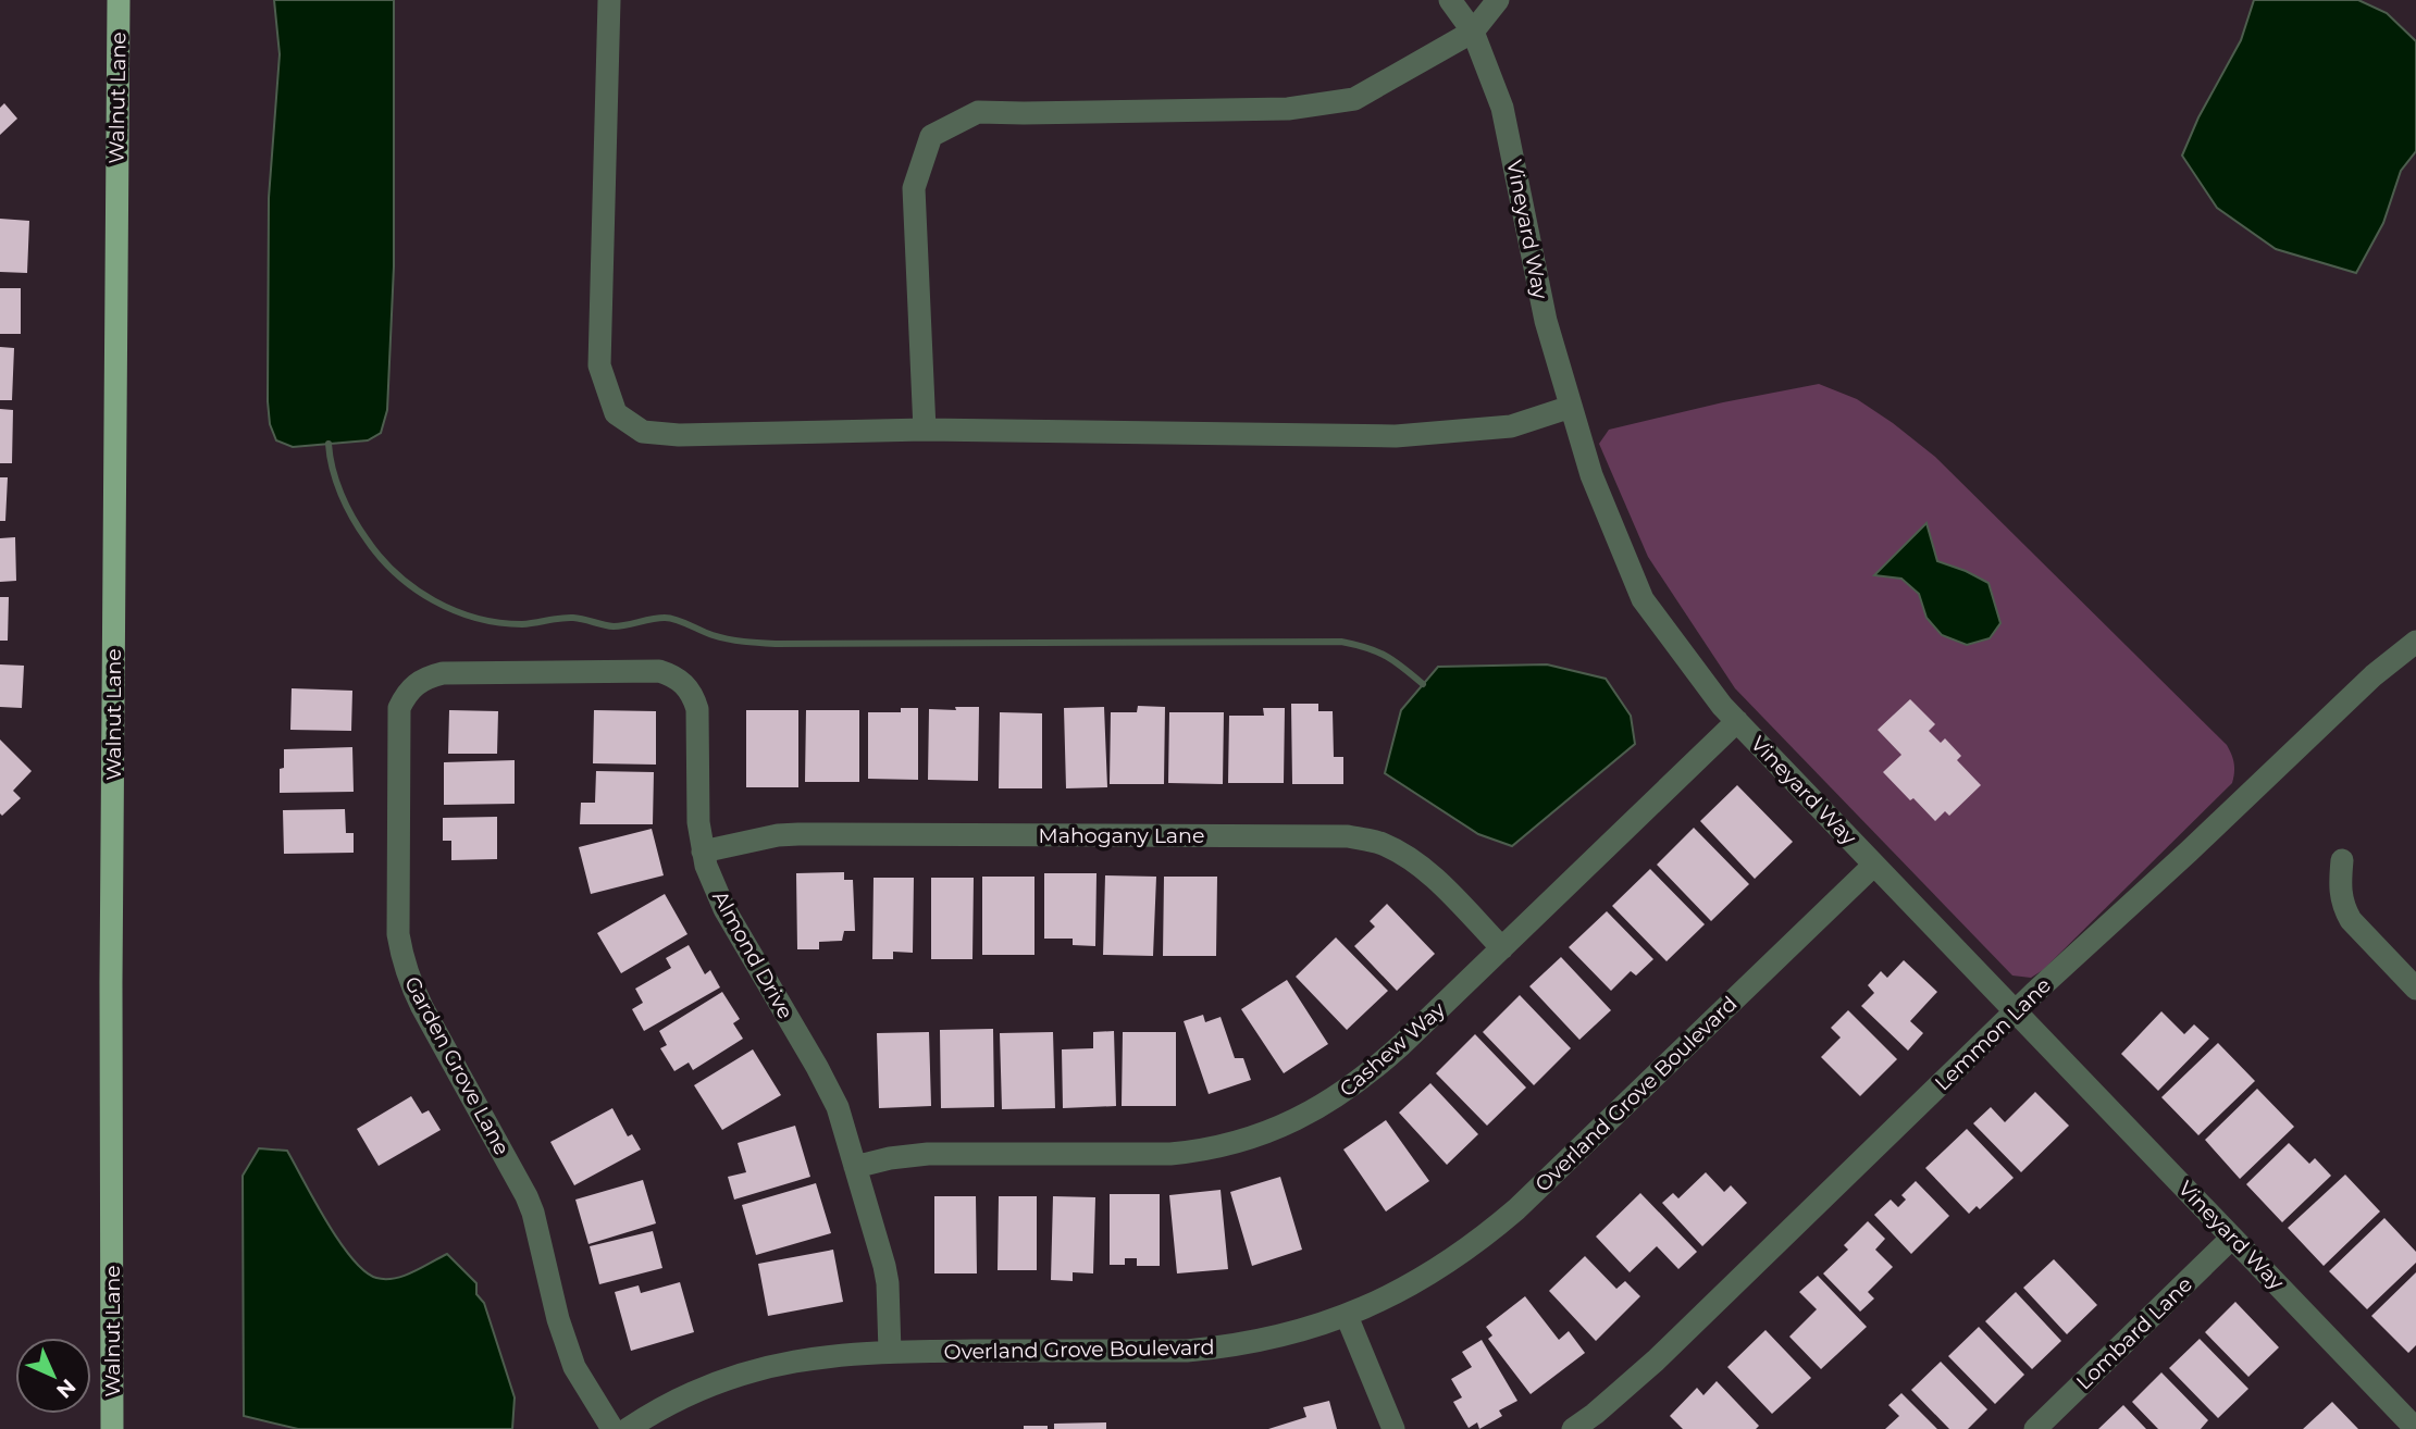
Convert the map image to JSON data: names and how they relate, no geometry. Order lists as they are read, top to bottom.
{
  "streets": {
    "main road": ["Walnut Lane"],
    "street": [
      "Vineyard Way",
      "Mahogany Lane",
      "Almond Drive",
      "Lemmon Lane",
      "Cashew Way",
      "Garden Grove Lane",
      "Overland Grove Boulevard",
      "Lombard Lane"
    ]
  },
  "crossings": [
    ["Vineyard Way", "Lemmon Lane"],
    ["Vineyard Way", "Cashew Way"],
    ["Vineyard Way", "Overland Grove Boulevard"],
    ["Vineyard Way", "Lombard Lane"],
    ["Mahogany Lane", "Almond Drive"],
    ["Mahogany Lane", "Cashew Way"],
    ["Almond Drive", "Cashew Way"],
    ["Almond Drive", "Garden Grove Lane"],
    ["Almond Drive", "Overland Grove Boulevard"]
  ],
  "north": "bottom right"
}
